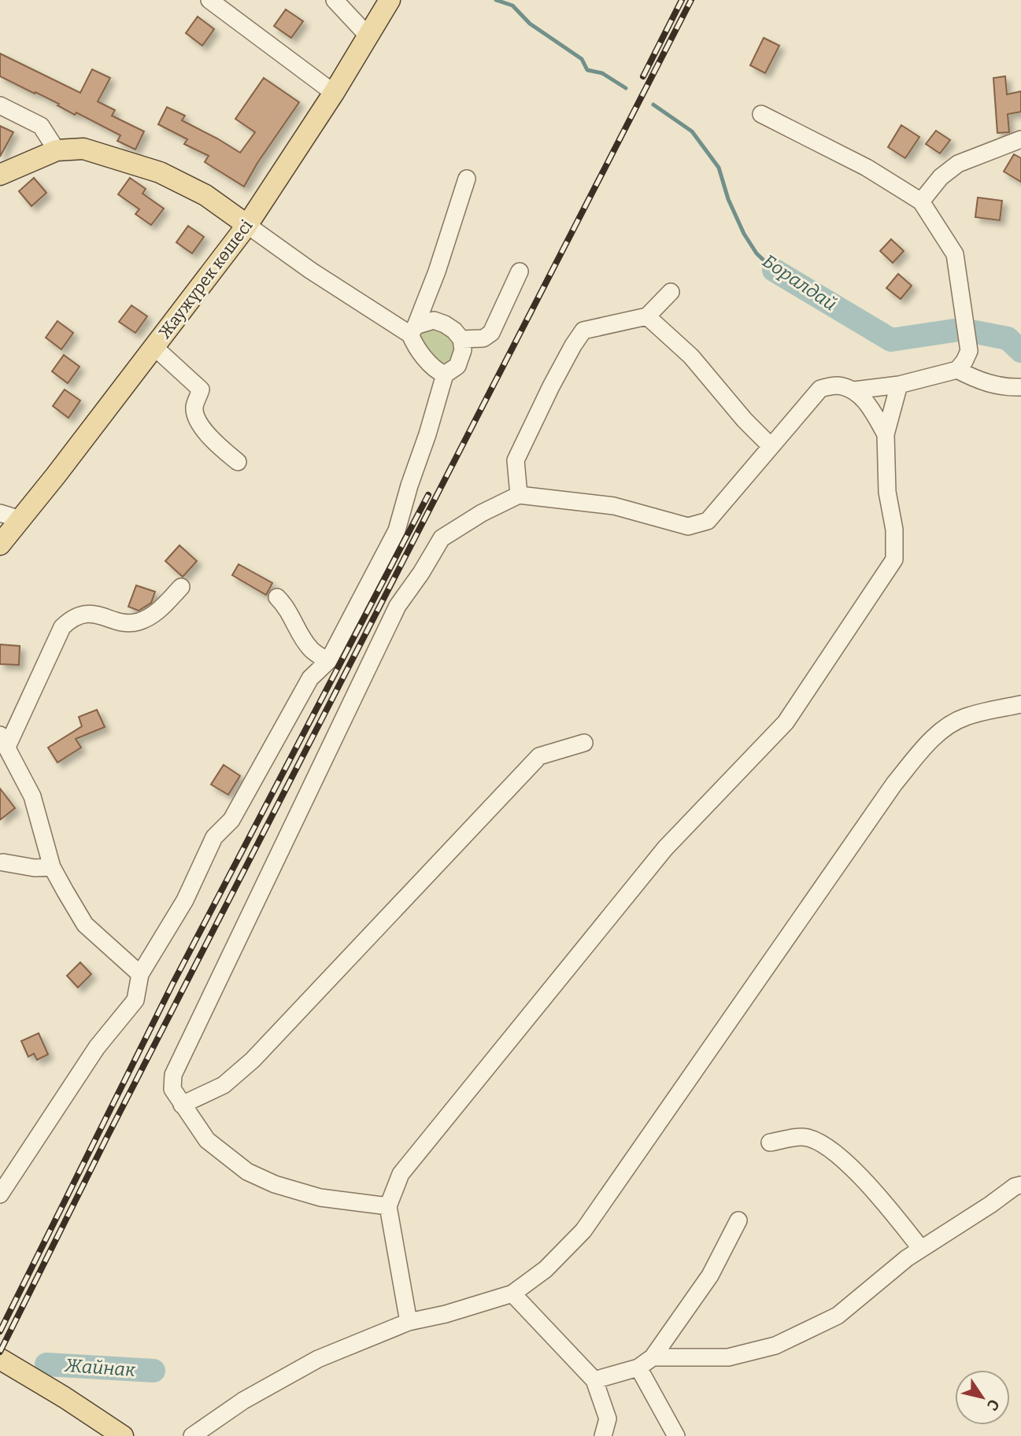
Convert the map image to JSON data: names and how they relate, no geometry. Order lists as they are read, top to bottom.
{
  "streets": {
    "main road": ["Жаужүрек көшесі"]
  },
  "water": ["Боралдай", "Жайнак"],
  "north": "bottom right"
}
